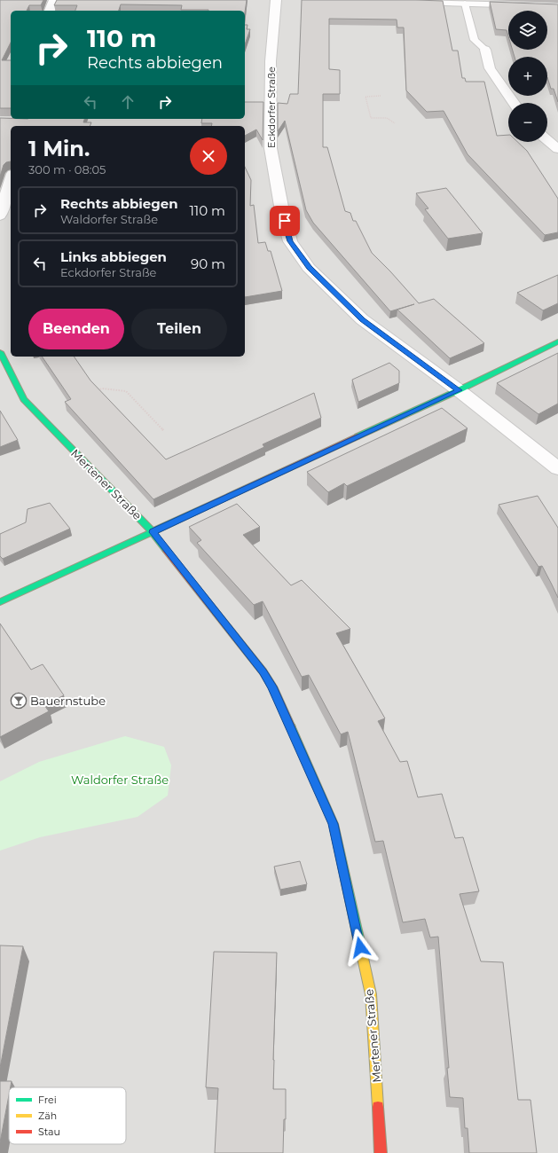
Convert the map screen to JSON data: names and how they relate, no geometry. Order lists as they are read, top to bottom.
{
  "streets": {
    "street": ["Eckdorfer Straße", "Mertener Straße"]
  },
  "parks": ["Waldorfer Straße"],
  "places": {
    "bar": ["Bauernstube"]
  },
  "legend": ["Frei", "Zäh", "Stau"],
  "page": {
    "map_buttons": ["+", "−"],
    "turn": ["110 m", "Rechts abbiegen"],
    "heading": ["1 Min.", "300 m · 08:05"],
    "list": [
      {
        "name": "Rechts abbiegen",
        "note": "Waldorfer Straße",
        "value": "110 m"
      },
      {
        "name": "Links abbiegen",
        "note": "Eckdorfer Straße",
        "value": "90 m"
      }
    ],
    "buttons": ["Beenden", "Teilen"]
  }
}
